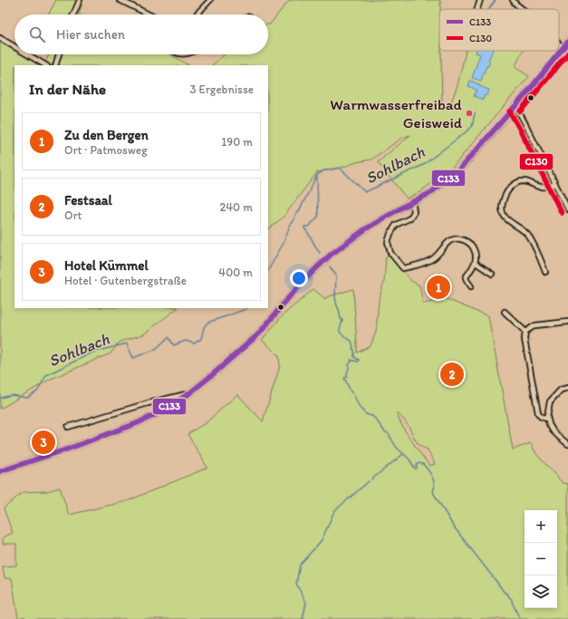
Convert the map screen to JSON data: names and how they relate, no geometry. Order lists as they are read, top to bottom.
{
  "water": ["Sohlbach"],
  "places": ["Warmwasserfreibad Geisweid"],
  "lines": ["transit line C133", "transit line C130"],
  "legend": ["C133", "C130"],
  "page": {
    "search": "Hier suchen",
    "heading": ["In der Nähe", "3 Ergebnisse"],
    "list": [
      {
        "mark": "1",
        "name": "Zu den Bergen",
        "note": "Ort · Patmosweg",
        "value": "190 m"
      },
      {
        "mark": "2",
        "name": "Festsaal",
        "note": "Ort",
        "value": "240 m"
      },
      {
        "mark": "3",
        "name": "Hotel Kümmel",
        "note": "Hotel · Gutenbergstraße",
        "value": "400 m"
      }
    ],
    "pins": ["1", "2", "3"],
    "map_buttons": ["+", "−"]
  }
}
